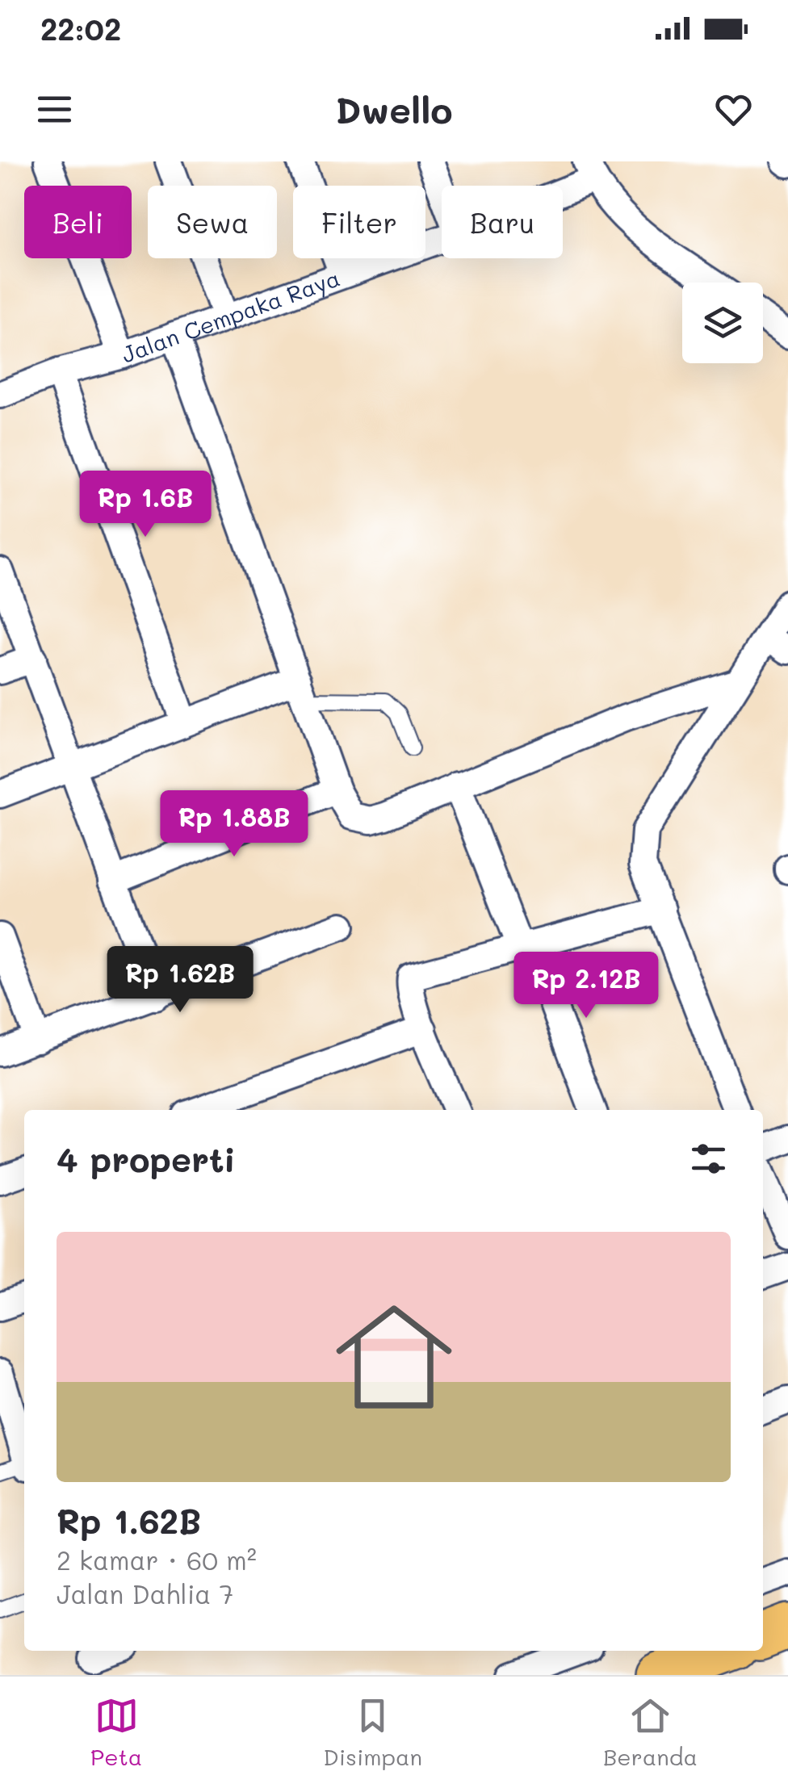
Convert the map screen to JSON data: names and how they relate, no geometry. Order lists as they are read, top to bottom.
{
  "streets": {
    "street": ["Jalan Cempaka Raya"]
  },
  "page": {
    "status": "22:02",
    "header": "Dwello",
    "chip": [
      "Beli",
      "Sewa",
      "Filter",
      "Baru"
    ],
    "price": [
      "Rp 1.6B",
      "Rp 1.88B",
      "Rp 1.62B",
      "Rp 2.12B"
    ],
    "heading": "4 properti",
    "list": [
      {
        "name": "Rp 1.62B",
        "note": "2 kamar · 60 m² · Jalan Dahlia 7"
      }
    ],
    "tabs": ["Peta", "Disimpan", "Beranda"]
  }
}
